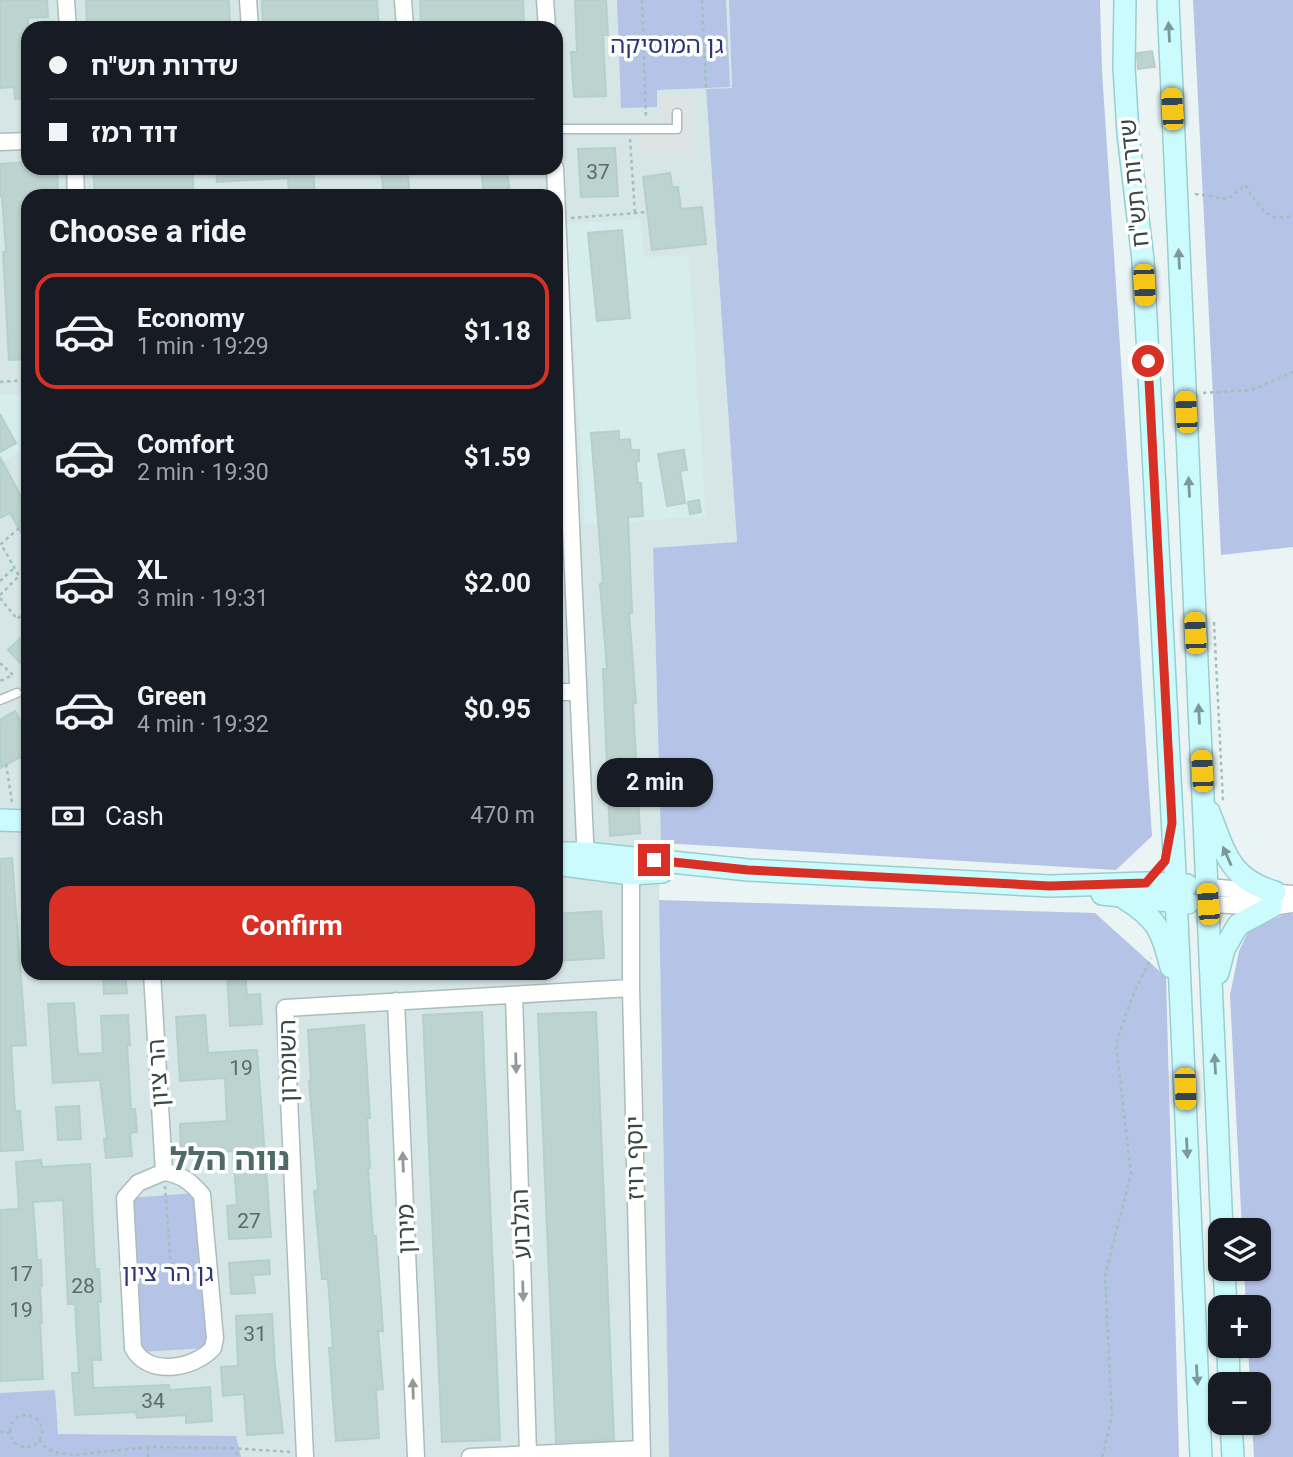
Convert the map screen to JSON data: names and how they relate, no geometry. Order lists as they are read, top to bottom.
{
  "streets": {
    "main road": ["שדרות תש\"ח"],
    "street": [
      "השומרון",
      "הר ציון",
      "יוסף רויז",
      "הגלבוע",
      "מירון"
    ]
  },
  "crossings": [
    ["השומרון", "יוסף רויז"],
    ["השומרון", "הגלבוע"],
    ["השומרון", "מירון"]
  ],
  "one_way": ["הגלבוע", "מירון"],
  "districts": ["נווה הלל"],
  "parks": ["גן המוסיקה", "גן הר ציון"],
  "house_numbers": [
    "37",
    "19",
    "27",
    "17",
    "28",
    "19",
    "31",
    "34"
  ],
  "page": {
    "banner": ["שדרות תש\"ח", "דוד רמז"],
    "heading": "Choose a ride",
    "list": [
      {
        "name": "Economy",
        "note": "1 min · 19:29",
        "value": "$1.18"
      },
      {
        "name": "Comfort",
        "note": "2 min · 19:30",
        "value": "$1.59"
      },
      {
        "name": "XL",
        "note": "3 min · 19:31",
        "value": "$2.00"
      },
      {
        "name": "Green",
        "note": "4 min · 19:32",
        "value": "$0.95"
      }
    ],
    "bubble": "2 min",
    "pay": ["Cash", "470 m"],
    "buttons": "Confirm",
    "map_buttons": ["+", "−"]
  }
}
